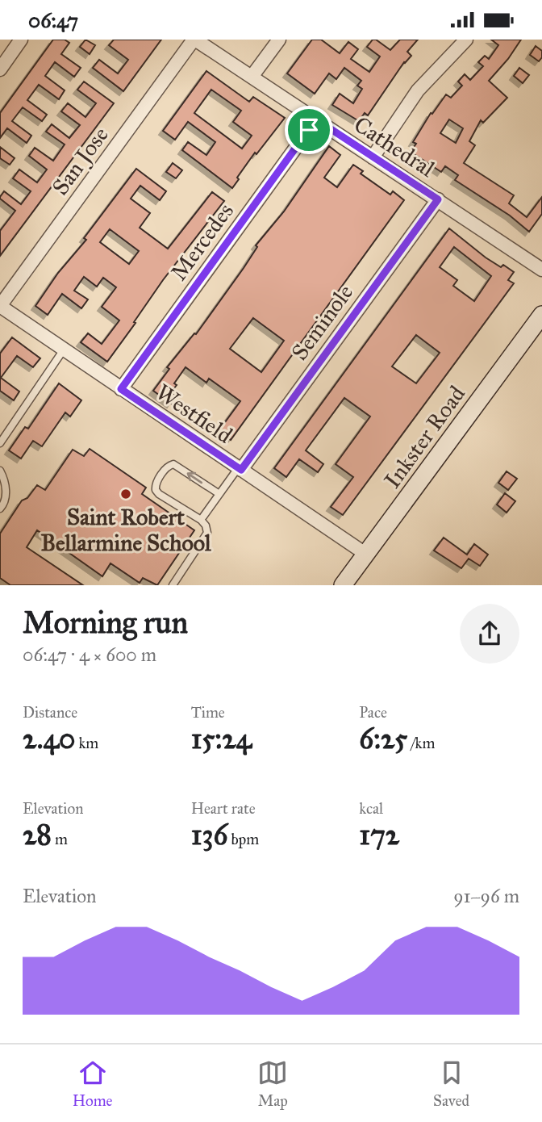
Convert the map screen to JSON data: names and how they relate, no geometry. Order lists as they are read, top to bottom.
{
  "streets": {
    "main road": ["Inkster Road"],
    "street": [
      "Cathedral",
      "San Jose",
      "Mercedes",
      "Seminole",
      "Westfield"
    ]
  },
  "crossings": [
    ["Cathedral", "San Jose"],
    ["Cathedral", "Mercedes"],
    ["Cathedral", "Seminole"],
    ["San Jose", "Westfield"],
    ["Mercedes", "Westfield"],
    ["Seminole", "Westfield"],
    ["Westfield", "Inkster Road"]
  ],
  "places": ["Saint Robert Bellarmine School"],
  "page": {
    "status": "06:47",
    "heading": ["Morning run", "06:47 · 4 × 600 m"],
    "stats": [
      ["Distance", "2.40 km"],
      ["Time", "15:24"],
      ["Pace", "6:25 /km"],
      ["Elevation", "28 m"],
      ["Heart rate", "136 bpm"],
      ["kcal", "172"]
    ],
    "chart": ["Elevation", "91–96 m"],
    "tabs": ["Home", "Map", "Saved"]
  }
}
